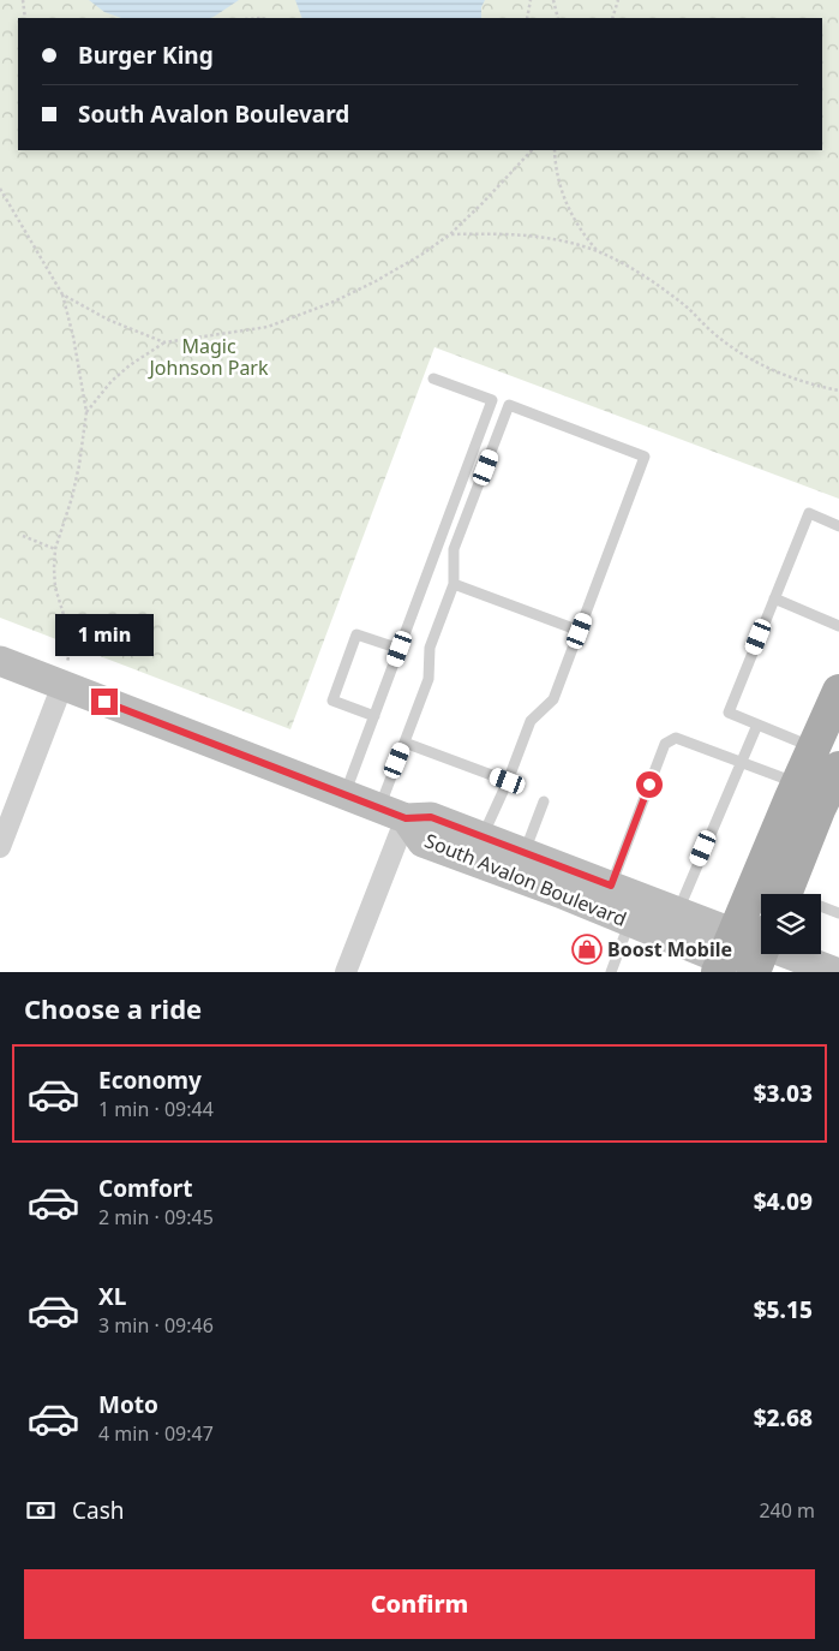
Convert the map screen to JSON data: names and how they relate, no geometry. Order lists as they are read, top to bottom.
{
  "streets": {
    "main road": ["South Avalon Boulevard"]
  },
  "parks": ["Magic Johnson Park"],
  "places": {
    "shop": ["Boost Mobile"]
  },
  "page": {
    "banner": ["Burger King", "South Avalon Boulevard"],
    "bubble": "1 min",
    "heading": "Choose a ride",
    "list": [
      {
        "name": "Economy",
        "note": "1 min · 09:44",
        "value": "$3.03"
      },
      {
        "name": "Comfort",
        "note": "2 min · 09:45",
        "value": "$4.09"
      },
      {
        "name": "XL",
        "note": "3 min · 09:46",
        "value": "$5.15"
      },
      {
        "name": "Moto",
        "note": "4 min · 09:47",
        "value": "$2.68"
      }
    ],
    "pay": ["Cash", "240 m"],
    "buttons": "Confirm"
  }
}
